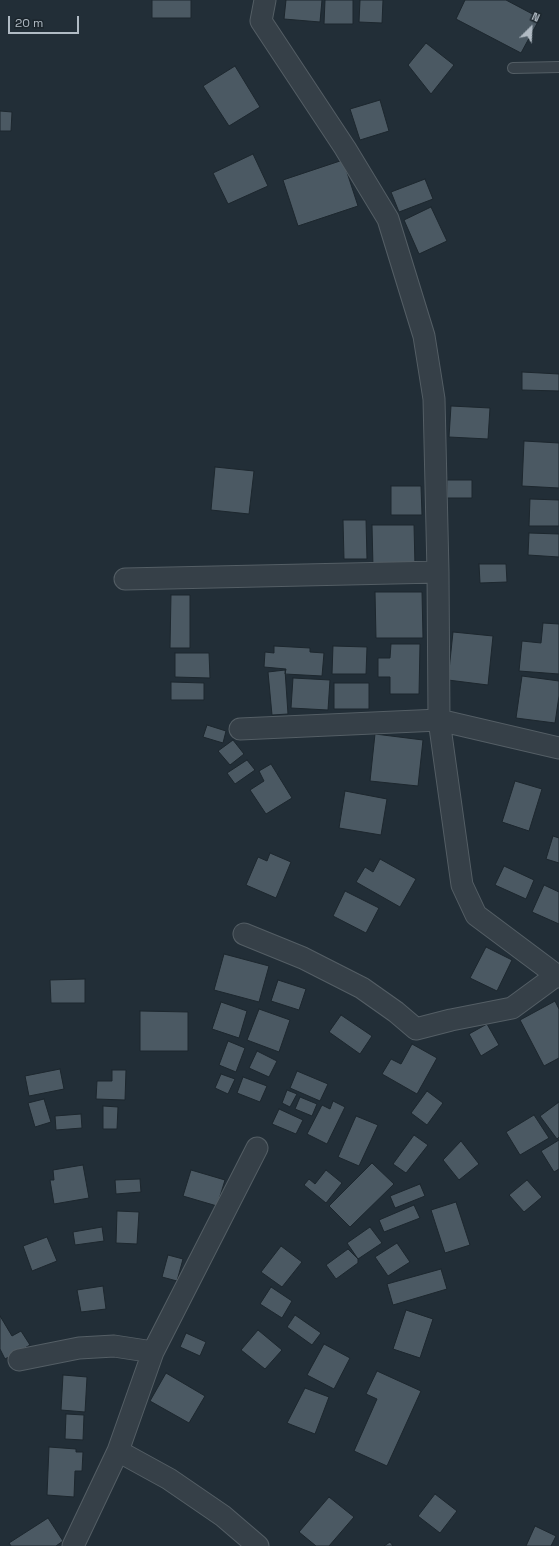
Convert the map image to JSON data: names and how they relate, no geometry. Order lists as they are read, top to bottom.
{
  "scale_bar": "20 m",
  "north": "top right"
}
